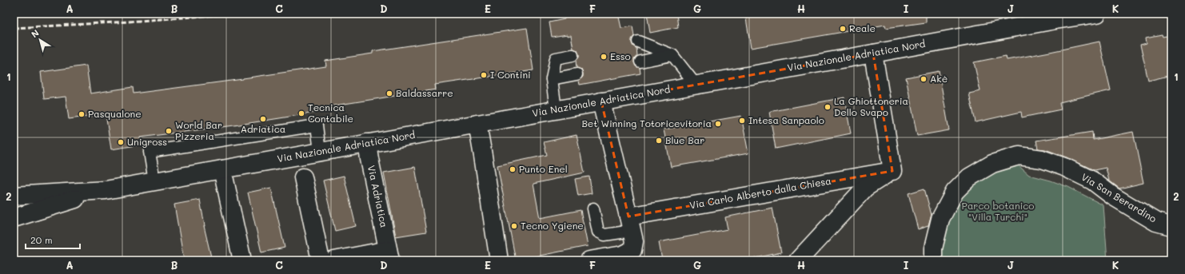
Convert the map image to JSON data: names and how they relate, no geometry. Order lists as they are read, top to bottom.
{
  "streets": {
    "street": [
      "Via Nazionale Adriatica Nord",
      "Via Carlo Alberto dalla Chiesa",
      "Via Adriatica",
      "Via San Berardino"
    ]
  },
  "crossings": [
    ["Via Nazionale Adriatica Nord", "Via Adriatica"]
  ],
  "parks": ["Parco botanico \"Villa Turchi\""],
  "places": [
    "Reale",
    "Esso",
    "I Contini",
    "Akè",
    "Baldassarre",
    "La Ghiottoneria Dello Svapo",
    "Tecnica Contabile",
    "Pasqualone",
    "Adriatica",
    "Intesa Sanpaolo",
    "Bet Winning Totoricevitoria",
    "World Bar Pizzeria",
    "Blue Bar",
    "Unigross",
    "Punto Enel",
    "Tecno Ygiene"
  ],
  "scale_bar": "20 m",
  "north": "top left",
  "grid": {
    "columns": [
      "A",
      "B",
      "C",
      "D",
      "E",
      "F",
      "G",
      "H",
      "I",
      "J",
      "K"
    ],
    "rows": ["1", "2"]
  }
}
